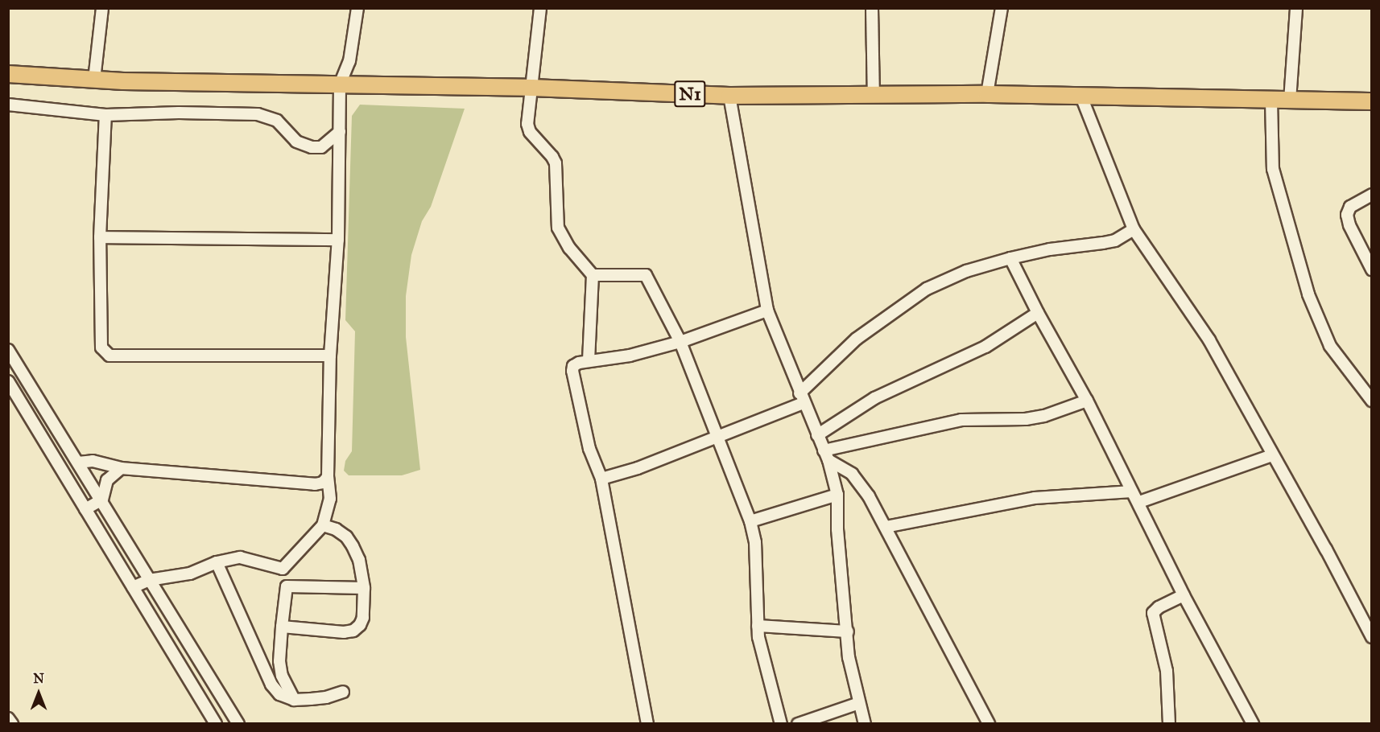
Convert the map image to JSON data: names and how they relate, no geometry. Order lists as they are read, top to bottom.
{
  "streets": {
    "highway": ["N1"]
  },
  "north": "top"
}
